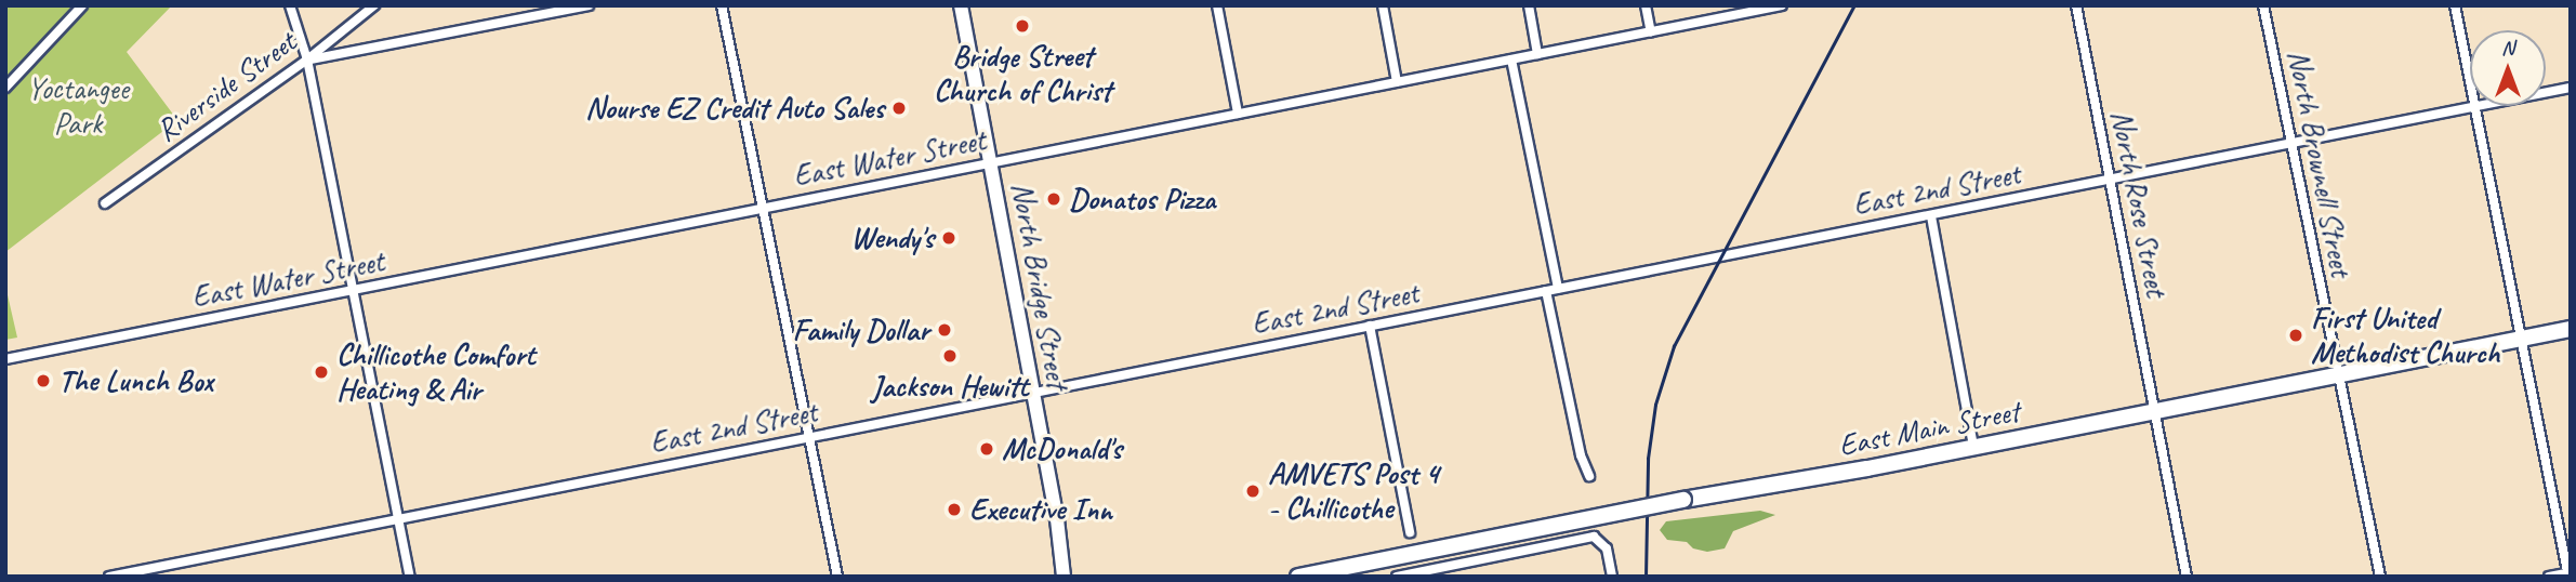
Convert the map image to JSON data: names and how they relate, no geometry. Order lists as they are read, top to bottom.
{
  "streets": {
    "main road": ["North Bridge Street", "East Main Street"],
    "street": [
      "Riverside Street",
      "East Water Street",
      "North Brownell Street",
      "East 2nd Street",
      "North Rose Street"
    ]
  },
  "crossings": [
    ["East Water Street", "North Bridge Street"],
    ["North Brownell Street", "East 2nd Street"],
    ["North Brownell Street", "East Main Street"],
    ["East 2nd Street", "North Rose Street"],
    ["East 2nd Street", "North Bridge Street"],
    ["North Rose Street", "East Main Street"]
  ],
  "parks": ["Yoctangee Park"],
  "places": [
    "Bridge Street Church of Christ",
    "Nourse EZ Credit Auto Sales",
    "Donatos Pizza",
    "Wendy's",
    "Family Dollar",
    "First United Methodist Church",
    "Jackson Hewitt",
    "Chillicothe Comfort Heating & Air",
    "The Lunch Box",
    "McDonald's",
    "AMVETS Post 4 - Chillicothe",
    "Executive Inn"
  ],
  "north": "top"
}
